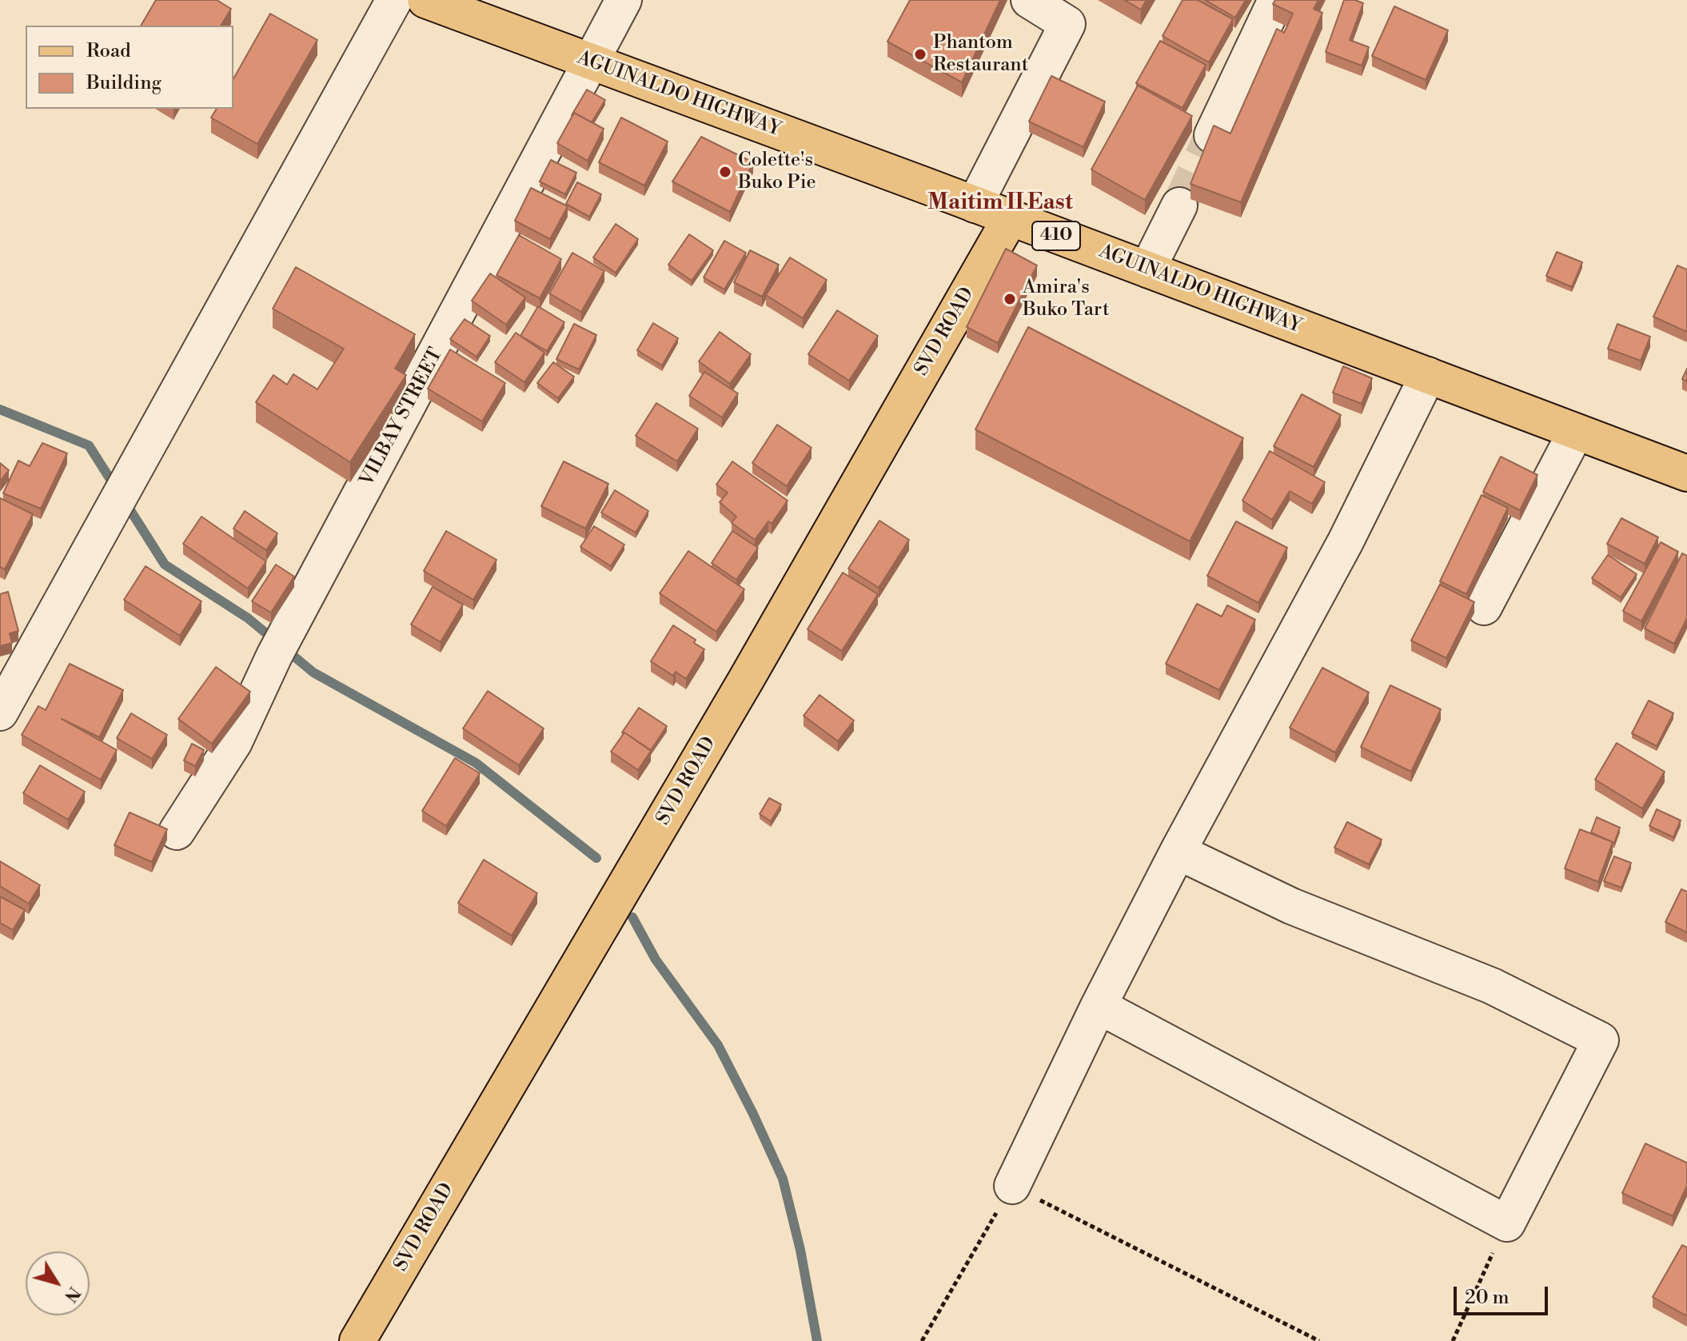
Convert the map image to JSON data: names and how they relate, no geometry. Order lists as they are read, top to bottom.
{
  "streets": {
    "main road": ["AGUINALDO HIGHWAY", "410", "SVD ROAD"],
    "street": ["VILBAY STREET"]
  },
  "crossings": [
    ["AGUINALDO HIGHWAY", "SVD ROAD"],
    ["AGUINALDO HIGHWAY", "VILBAY STREET"]
  ],
  "districts": ["Maitim II East"],
  "places": ["Phantom Restaurant", "Colette's Buko Pie", "Amira's Buko Tart"],
  "legend": ["Road", "Building"],
  "scale_bar": "20 m",
  "north": "bottom right"
}
